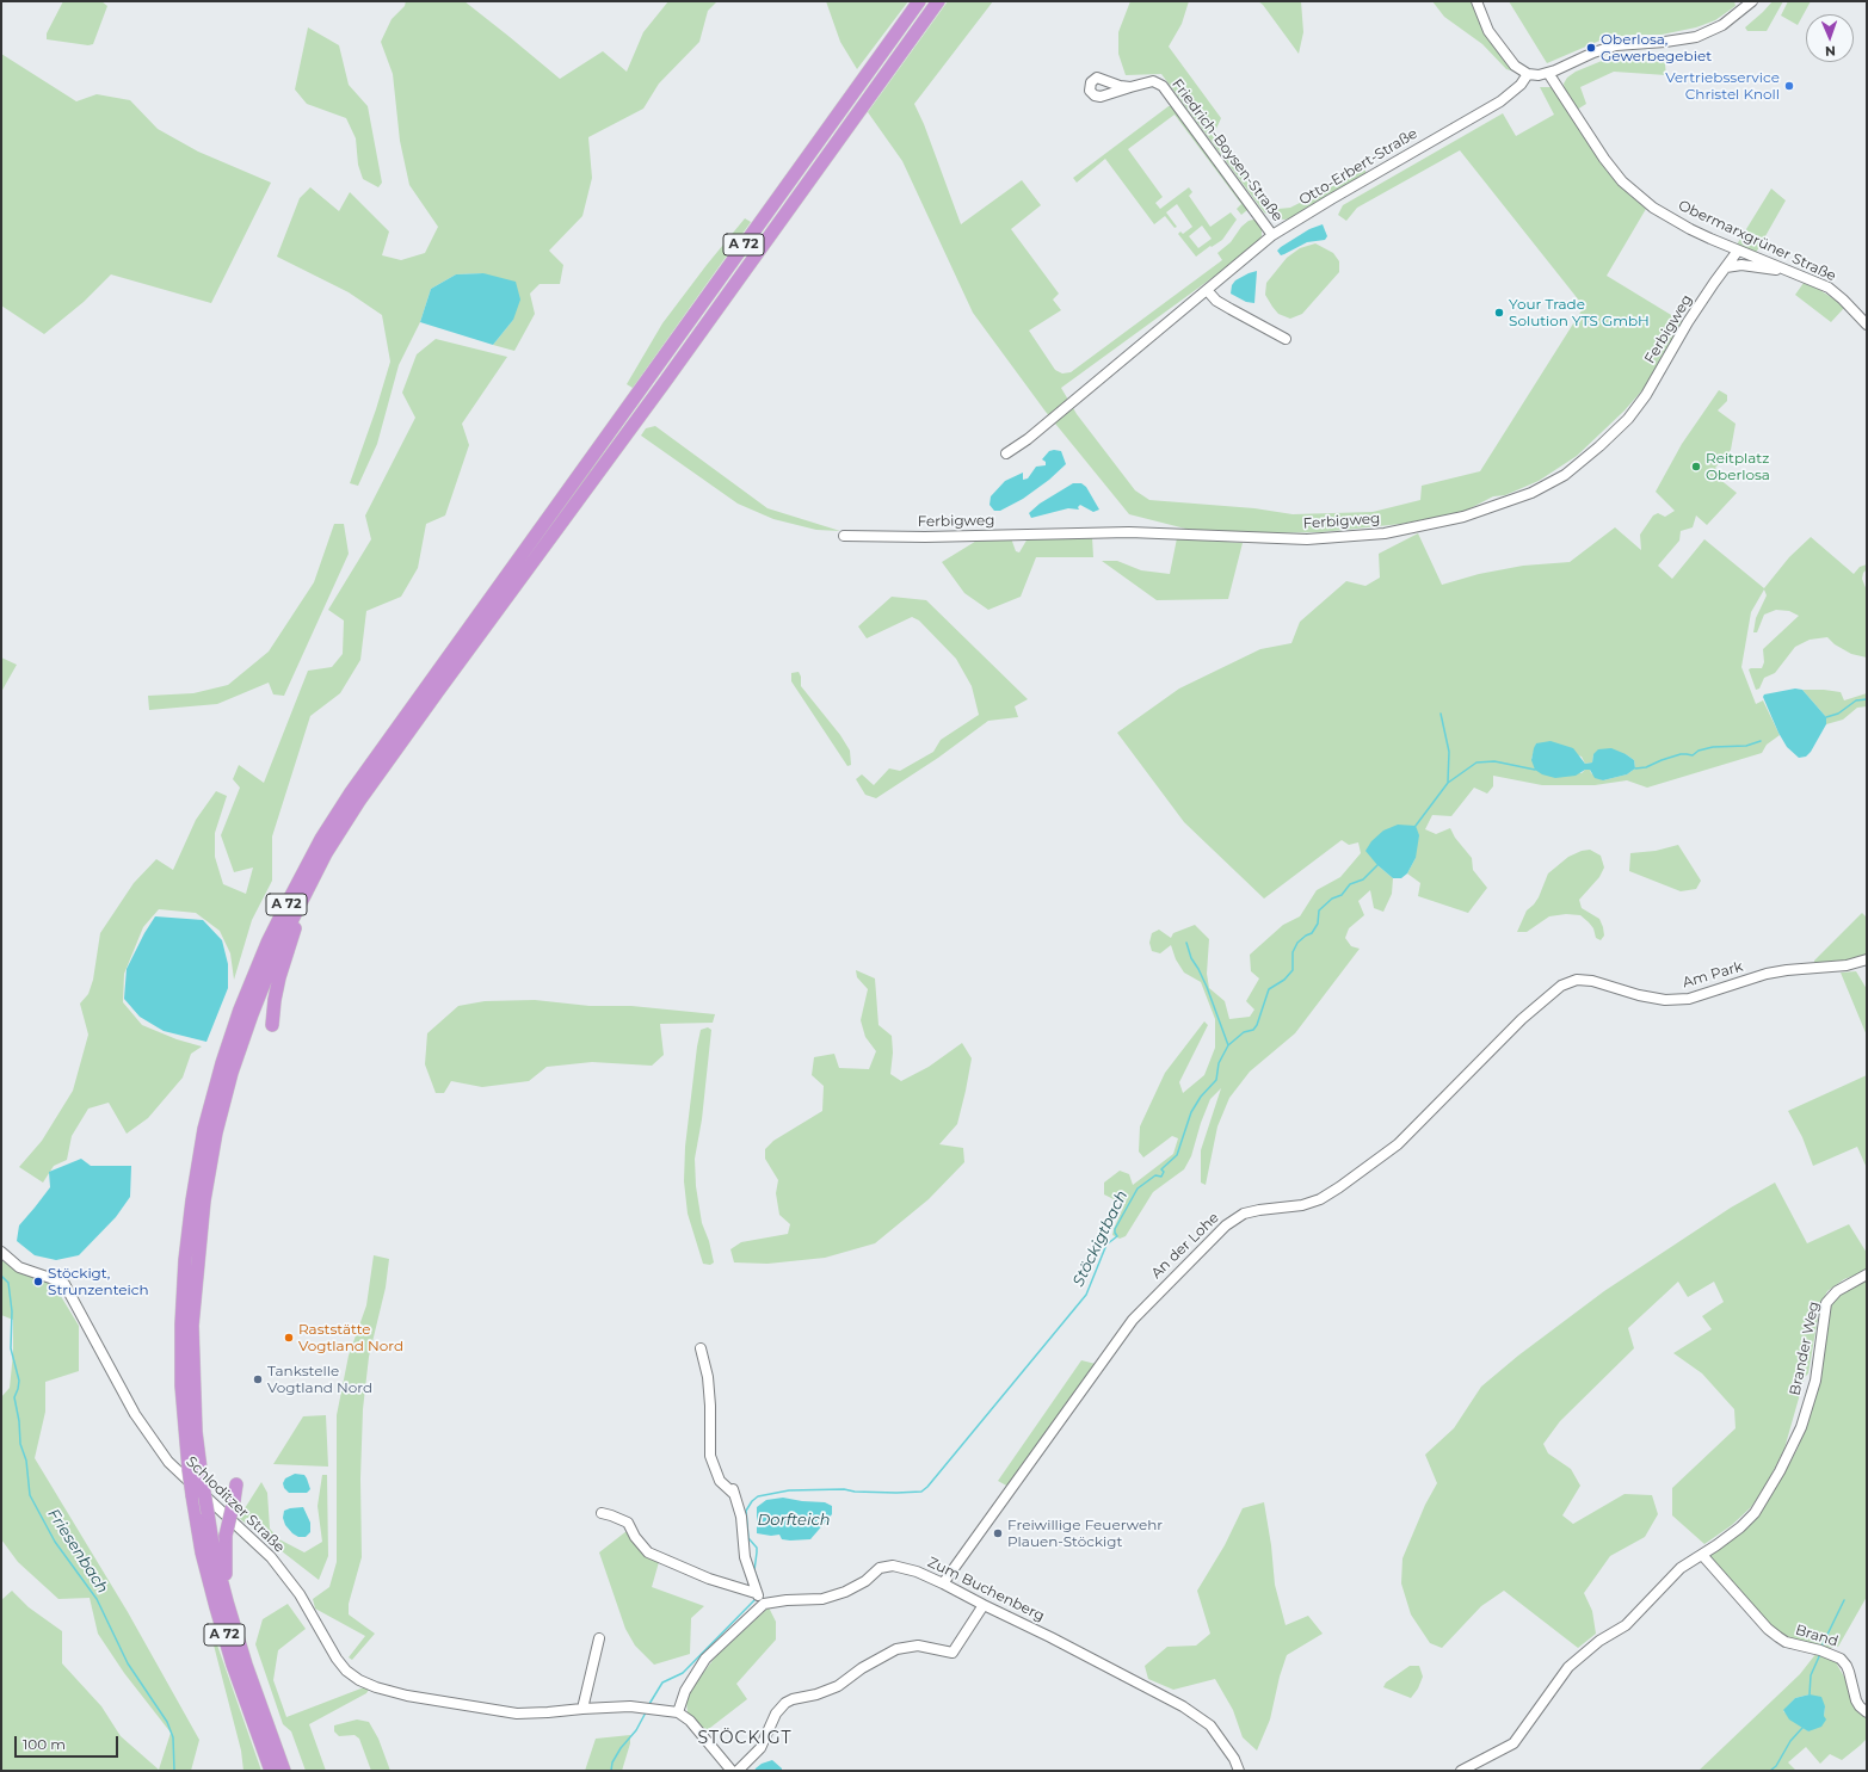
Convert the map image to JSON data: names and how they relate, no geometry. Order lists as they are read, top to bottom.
{
  "streets": {
    "highway": ["A 72"],
    "street": [
      "Friedrich-Boysen-Straße",
      "Otto-Erbert-Straße",
      "Obermarxgrüner Straße",
      "Ferbigweg",
      "Am Park",
      "An der Lohe",
      "Brander Weg",
      "Schloditzer Straße",
      "Zum Buchenberg",
      "Brand"
    ]
  },
  "crossings": [
    ["Friedrich-Boysen-Straße", "Otto-Erbert-Straße"],
    ["Obermarxgrüner Straße", "Ferbigweg"],
    ["Am Park", "An der Lohe"],
    ["An der Lohe", "Zum Buchenberg"],
    ["Brander Weg", "Brand"]
  ],
  "districts": ["STÖCKIGT"],
  "water": ["Stöckigtbach", "Dorfteich", "Friesenbach"],
  "places": [
    "Oberlosa, Gewerbegebiet",
    "Vertriebsservice Christel Knoll",
    "Your Trade Solution YTS GmbH",
    "Reitplatz Oberlosa",
    "Stöckigt, Strunzenteich",
    "Raststätte Vogtland Nord",
    "Tankstelle Vogtland Nord",
    "Freiwillige Feuerwehr Plauen-Stöckigt"
  ],
  "scale_bar": "100 m",
  "north": "bottom"
}
